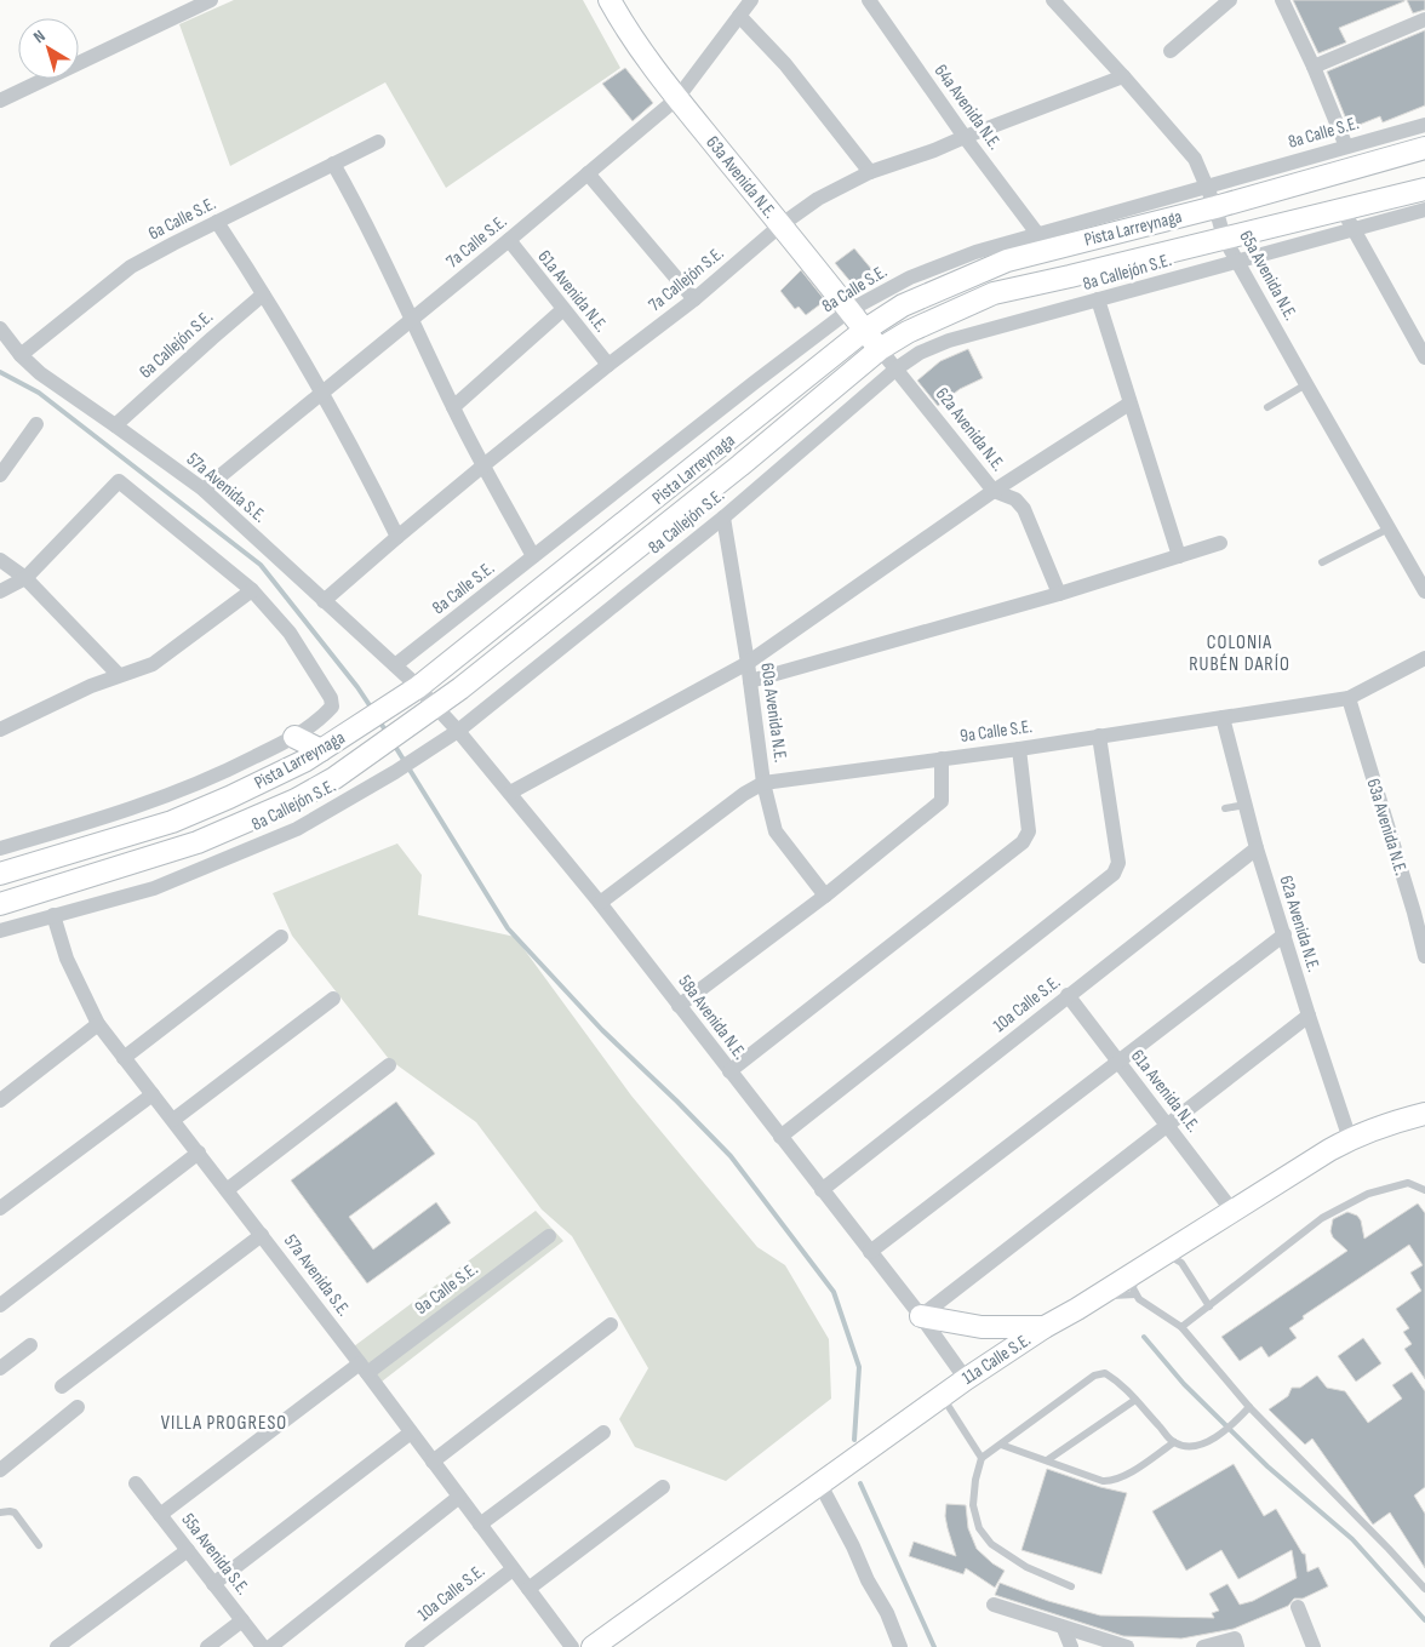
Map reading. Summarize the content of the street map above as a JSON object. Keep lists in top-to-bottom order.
{
  "streets": {
    "main road": ["63a Avenida N.E.", "Pista Larreynaga", "11a Calle S.E."],
    "street": [
      "64a Avenida N.E.",
      "8a Calle S.E.",
      "6a Calle S.E.",
      "7a Calle S.E.",
      "8a Callejón S.E.",
      "65a Avenida N.E.",
      "7a Callejón S.E.",
      "61a Avenida N.E.",
      "6a Callejón S.E.",
      "62a Avenida N.E.",
      "57a Avenida S.E.",
      "60a Avenida N.E.",
      "9a Calle S.E.",
      "10a Calle S.E.",
      "58a Avenida N.E.",
      "55a Avenida S.E."
    ]
  },
  "crossings": [
    ["64a Avenida N.E.", "8a Calle S.E."],
    ["64a Avenida N.E.", "7a Callejón S.E."],
    ["8a Calle S.E.", "63a Avenida N.E."],
    ["8a Calle S.E.", "65a Avenida N.E."],
    ["8a Calle S.E.", "57a Avenida S.E."],
    ["63a Avenida N.E.", "Pista Larreynaga"],
    ["63a Avenida N.E.", "7a Calle S.E."],
    ["63a Avenida N.E.", "7a Callejón S.E."],
    ["63a Avenida N.E.", "62a Avenida N.E."],
    ["63a Avenida N.E.", "9a Calle S.E."],
    ["6a Calle S.E.", "57a Avenida S.E."],
    ["Pista Larreynaga", "65a Avenida N.E."],
    ["Pista Larreynaga", "62a Avenida N.E."],
    ["Pista Larreynaga", "57a Avenida S.E."],
    ["Pista Larreynaga", "58a Avenida N.E."],
    ["7a Calle S.E.", "61a Avenida N.E."],
    ["7a Calle S.E.", "57a Avenida S.E."],
    ["8a Callejón S.E.", "65a Avenida N.E."],
    ["8a Callejón S.E.", "62a Avenida N.E."],
    ["8a Callejón S.E.", "57a Avenida S.E."],
    ["8a Callejón S.E.", "60a Avenida N.E."],
    ["8a Callejón S.E.", "58a Avenida N.E."],
    ["65a Avenida N.E.", "7a Callejón S.E."],
    ["7a Callejón S.E.", "61a Avenida N.E."],
    ["7a Callejón S.E.", "57a Avenida S.E."],
    ["61a Avenida N.E.", "10a Calle S.E."],
    ["61a Avenida N.E.", "11a Calle S.E."],
    ["6a Callejón S.E.", "57a Avenida S.E."],
    ["62a Avenida N.E.", "9a Calle S.E."],
    ["62a Avenida N.E.", "10a Calle S.E."],
    ["62a Avenida N.E.", "11a Calle S.E."],
    ["57a Avenida S.E.", "9a Calle S.E."],
    ["57a Avenida S.E.", "10a Calle S.E."],
    ["57a Avenida S.E.", "58a Avenida N.E."],
    ["60a Avenida N.E.", "9a Calle S.E."],
    ["9a Calle S.E.", "58a Avenida N.E."],
    ["9a Calle S.E.", "55a Avenida S.E."],
    ["10a Calle S.E.", "58a Avenida N.E."],
    ["58a Avenida N.E.", "11a Calle S.E."]
  ],
  "districts": ["COLONIA RUBÉN DARÍO", "VILLA PROGRESO"],
  "north": "top left"
}
